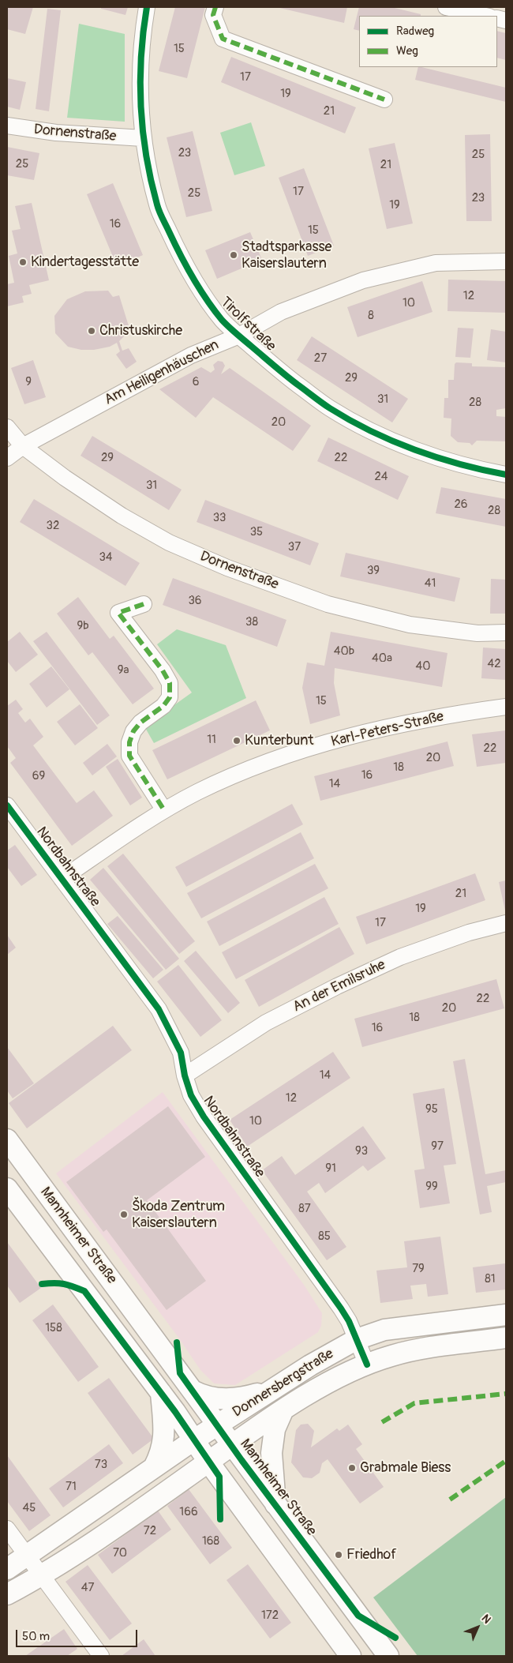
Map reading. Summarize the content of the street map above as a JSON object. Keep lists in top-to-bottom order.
{
  "streets": {
    "main road": ["Mannheimer Straße", "Donnersbergstraße"],
    "street": [
      "Dornenstraße",
      "Tirolfstraße",
      "Am Heiligenhäuschen",
      "Karl-Peters-Straße",
      "Nordbahnstraße",
      "An der Emilsruhe"
    ]
  },
  "crossings": [
    ["Dornenstraße", "Tirolfstraße"],
    ["Dornenstraße", "Am Heiligenhäuschen"],
    ["Tirolfstraße", "Am Heiligenhäuschen"],
    ["Karl-Peters-Straße", "Nordbahnstraße"],
    ["Nordbahnstraße", "An der Emilsruhe"],
    ["Nordbahnstraße", "Donnersbergstraße"],
    ["Mannheimer Straße", "Donnersbergstraße"]
  ],
  "places": [
    "Stadtsparkasse Kaiserslautern",
    "Kindertagesstätte",
    "Christuskirche",
    "Kunterbunt",
    "Škoda Zentrum Kaiserslautern",
    "Grabmale Biess",
    "Friedhof"
  ],
  "house_numbers": [
    "15",
    "17",
    "19",
    "21",
    "23",
    "25",
    "25",
    "21",
    "17",
    "25",
    "23",
    "19",
    "16",
    "15",
    "12",
    "10",
    "8",
    "27",
    "29",
    "9",
    "6",
    "31",
    "28",
    "20",
    "29",
    "22",
    "24",
    "31",
    "26",
    "28",
    "33",
    "32",
    "35",
    "37",
    "34",
    "39",
    "41",
    "36",
    "38",
    "9b",
    "40b",
    "40a",
    "42",
    "40",
    "9a",
    "15",
    "11",
    "22",
    "20",
    "18",
    "16",
    "69",
    "14",
    "21",
    "19",
    "17",
    "22",
    "20",
    "18",
    "16",
    "14",
    "12",
    "95",
    "10",
    "97",
    "93",
    "91",
    "99",
    "87",
    "85",
    "79",
    "81",
    "158",
    "73",
    "71",
    "45",
    "166",
    "72",
    "168",
    "70",
    "47",
    "172"
  ],
  "legend": ["Radweg", "Weg"],
  "scale_bar": "50 m",
  "north": "top right"
}
